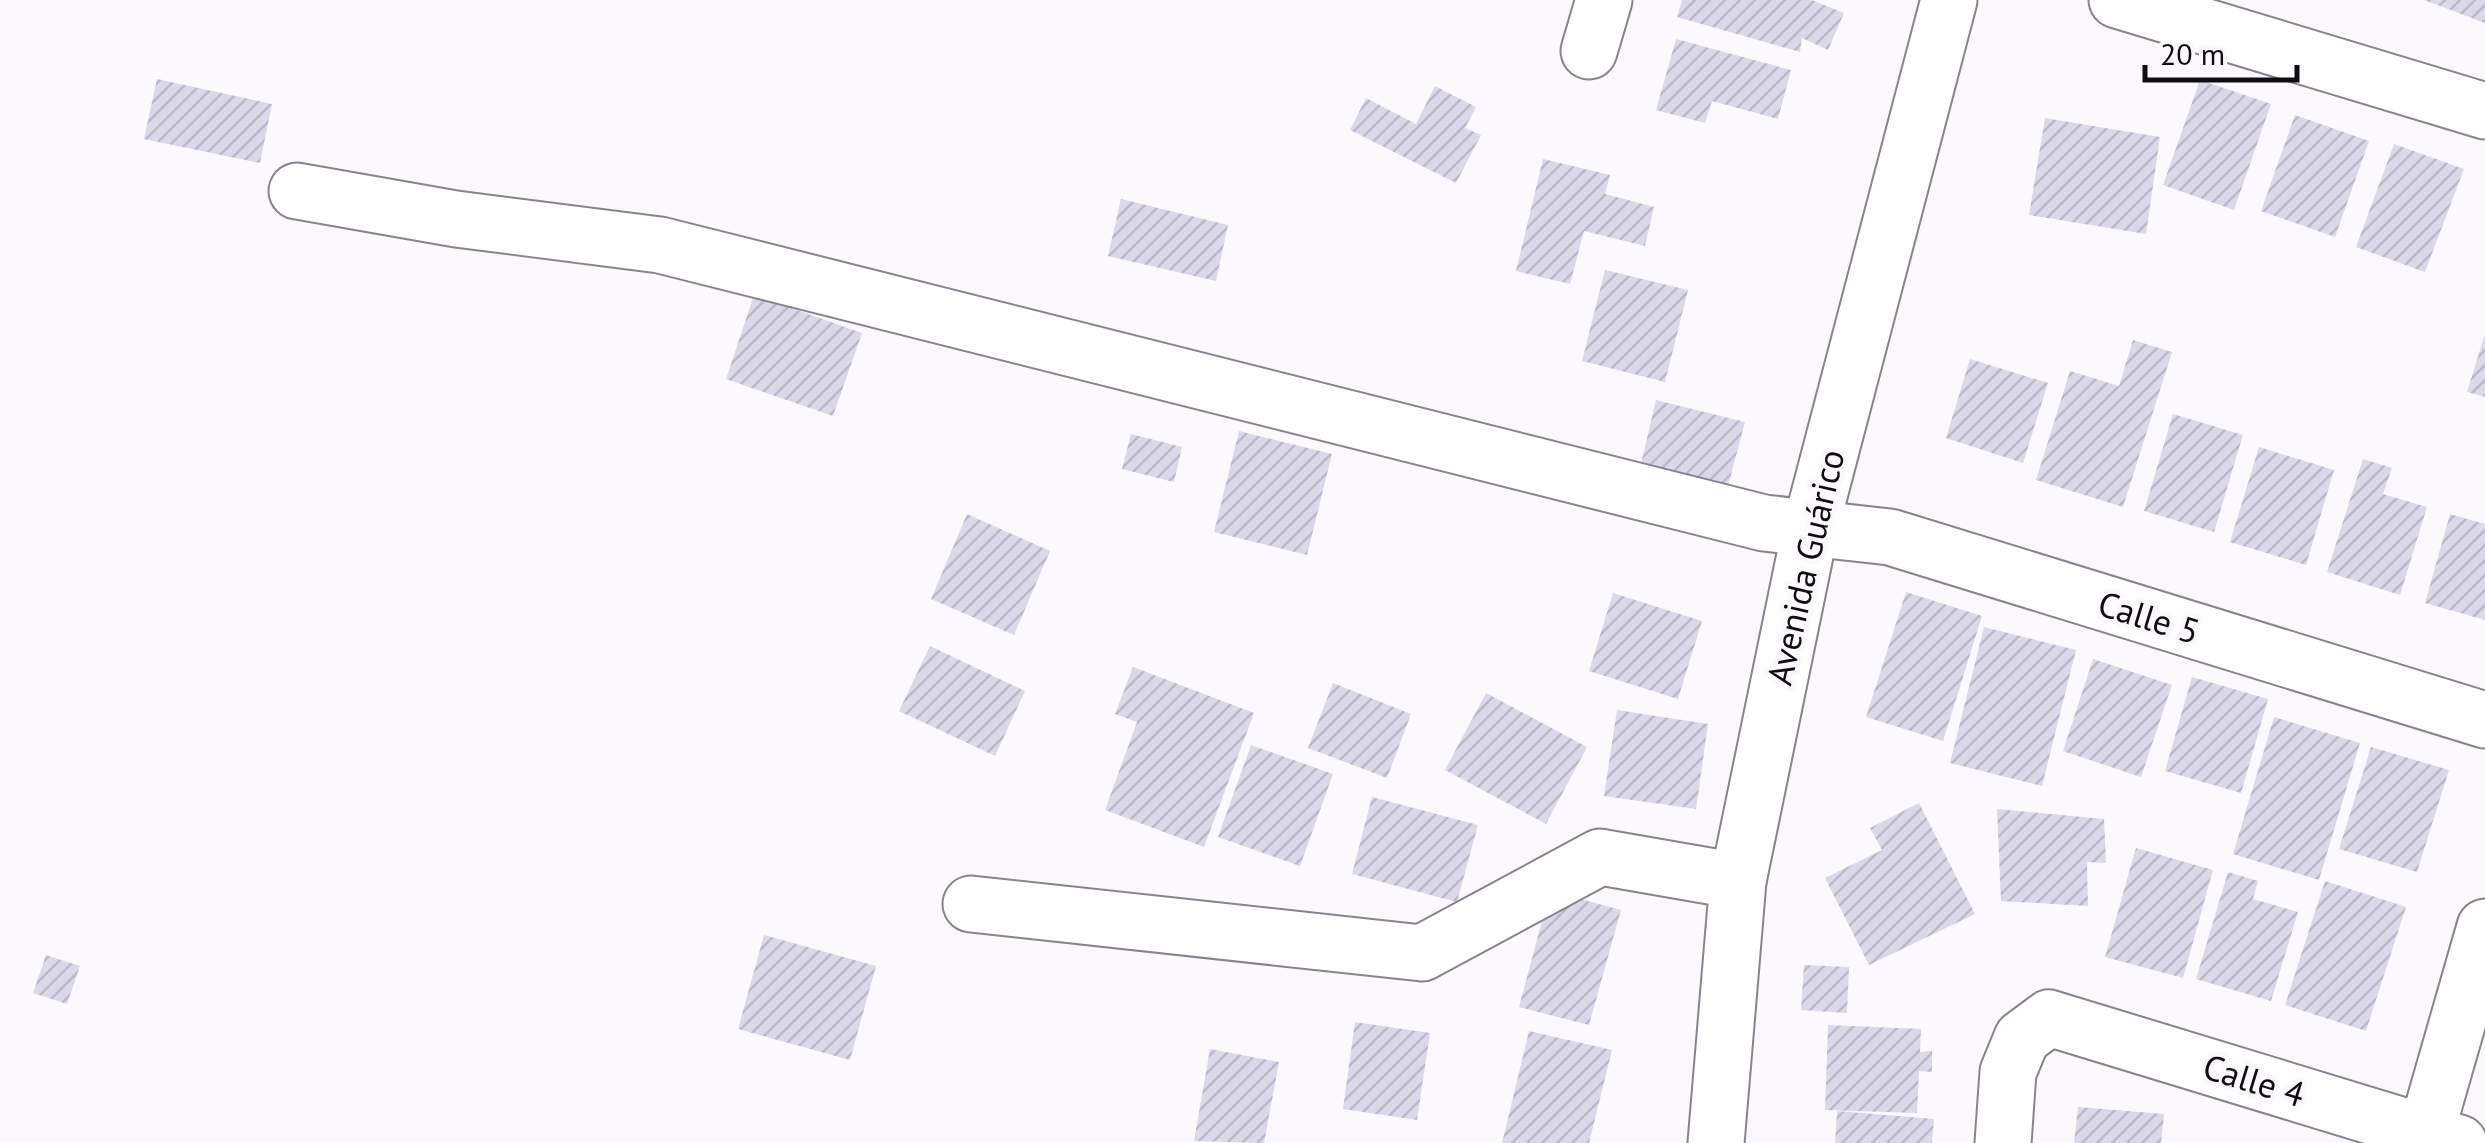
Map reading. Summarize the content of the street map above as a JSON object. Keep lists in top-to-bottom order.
{
  "streets": {
    "street": ["Avenida Guárico", "Calle 5", "Calle 4"]
  },
  "crossings": [
    ["Avenida Guárico", "Calle 5"]
  ],
  "scale_bar": "20 m"
}
